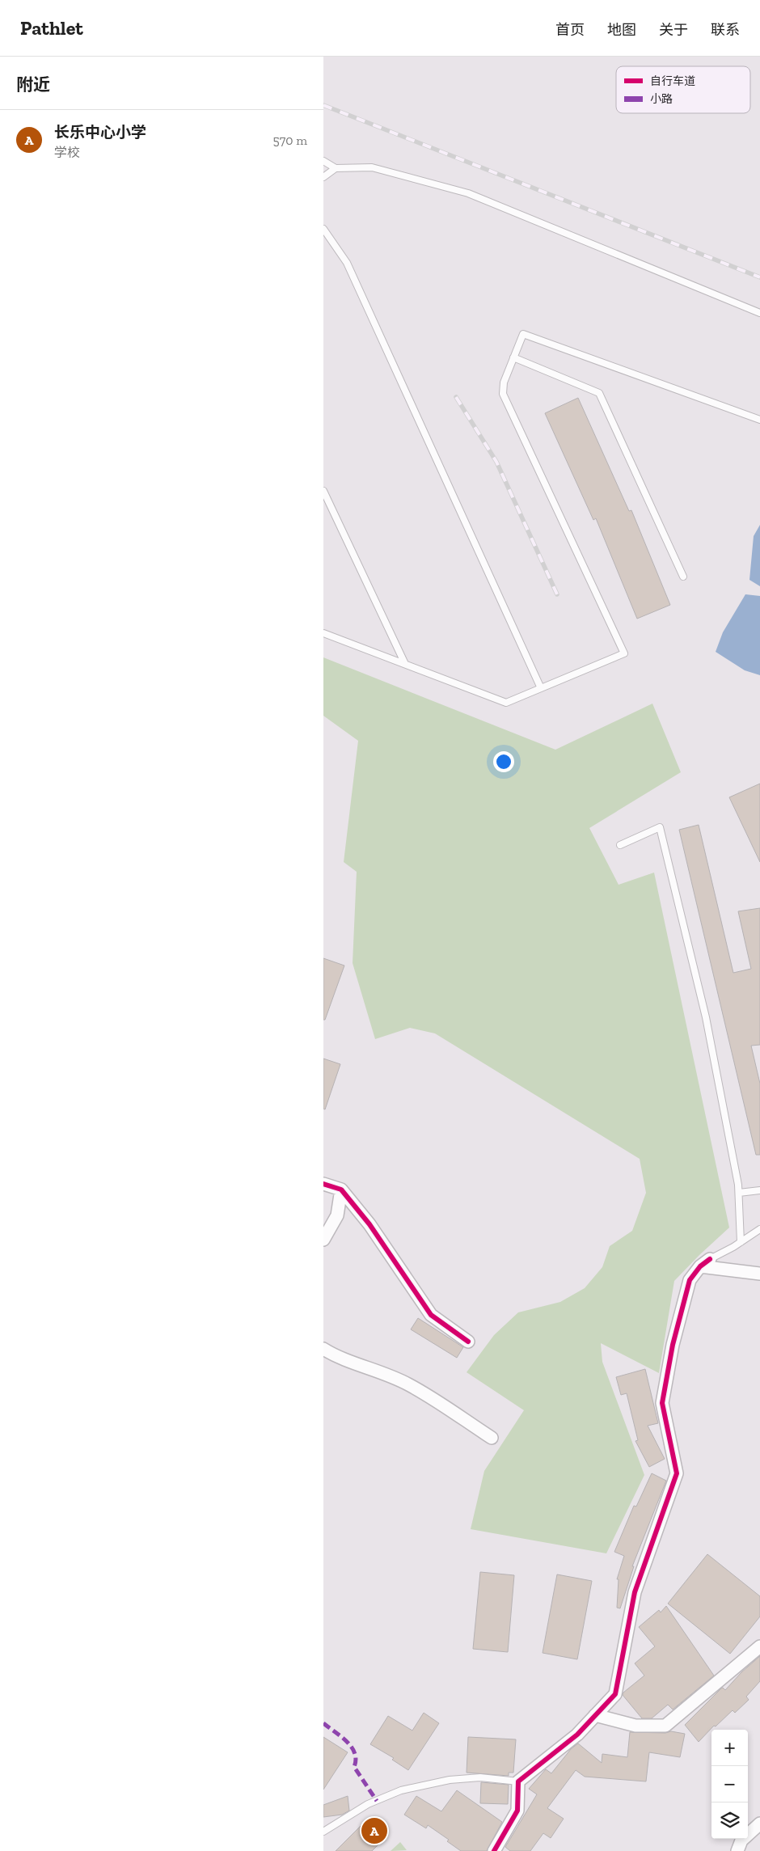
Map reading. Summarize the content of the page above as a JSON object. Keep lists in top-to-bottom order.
{
  "legend": ["自行车道", "小路"],
  "page": {
    "header": "Pathlet",
    "nav": [
      "首页",
      "地图",
      "关于",
      "联系"
    ],
    "heading": "附近",
    "list": [
      {
        "mark": "A",
        "name": "长乐中心小学",
        "note": "学校",
        "value": "570 m"
      }
    ],
    "map_buttons": ["+", "−"],
    "pins": "A"
  }
}
